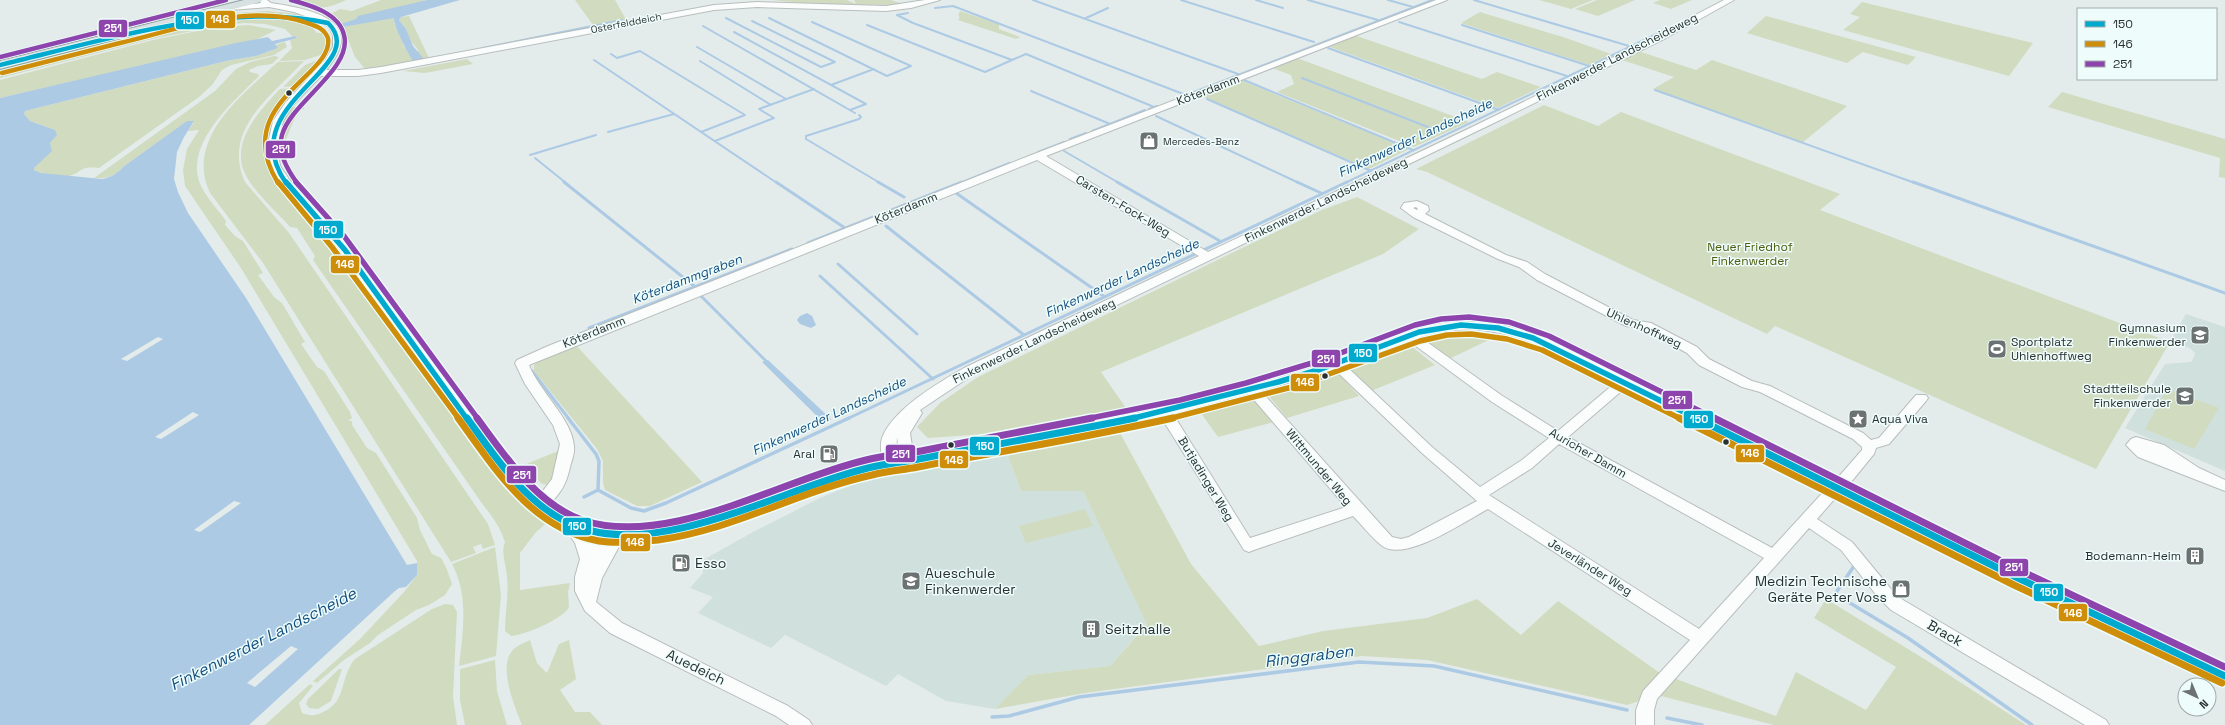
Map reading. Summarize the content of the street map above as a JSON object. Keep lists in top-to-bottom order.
{
  "streets": {
    "street": [
      "Osterfelddeich",
      "Finkenwerder Landscheideweg",
      "Köterdamm",
      "Carsten-Fock-Weg",
      "Uhlenhoffweg",
      "Auricher Damm",
      "Wittmunder Weg",
      "Butjadinger Weg",
      "Jeverländer Weg",
      "Brack",
      "Auedeich"
    ]
  },
  "crossings": [
    ["Finkenwerder Landscheideweg", "Carsten-Fock-Weg"],
    ["Köterdamm", "Carsten-Fock-Weg"],
    ["Wittmunder Weg", "Butjadinger Weg"],
    ["Wittmunder Weg", "Jeverländer Weg"]
  ],
  "water": ["Finkenwerder Landscheide", "Köterdammgraben", "Ringgraben"],
  "parks": ["Neuer Friedhof Finkenwerder"],
  "places": {
    "shop": ["Mercedes-Benz", "Medizin Technische Geräte Peter Voss"],
    "school or university": ["Gymnasium Finkenwerder", "Stadtteilschule Finkenwerder", "Aueschule Finkenwerder"],
    "sports": ["Sportplatz Uhlenhoffweg"],
    "place": ["Aqua Viva"],
    "fuel station": ["Aral", "Esso"],
    "building": ["Bodemann-Heim", "Seitzhalle"]
  },
  "lines": ["transit line 251", "transit line 150", "transit line 146"],
  "legend": ["150", "146", "251"],
  "north": "bottom right"
}
